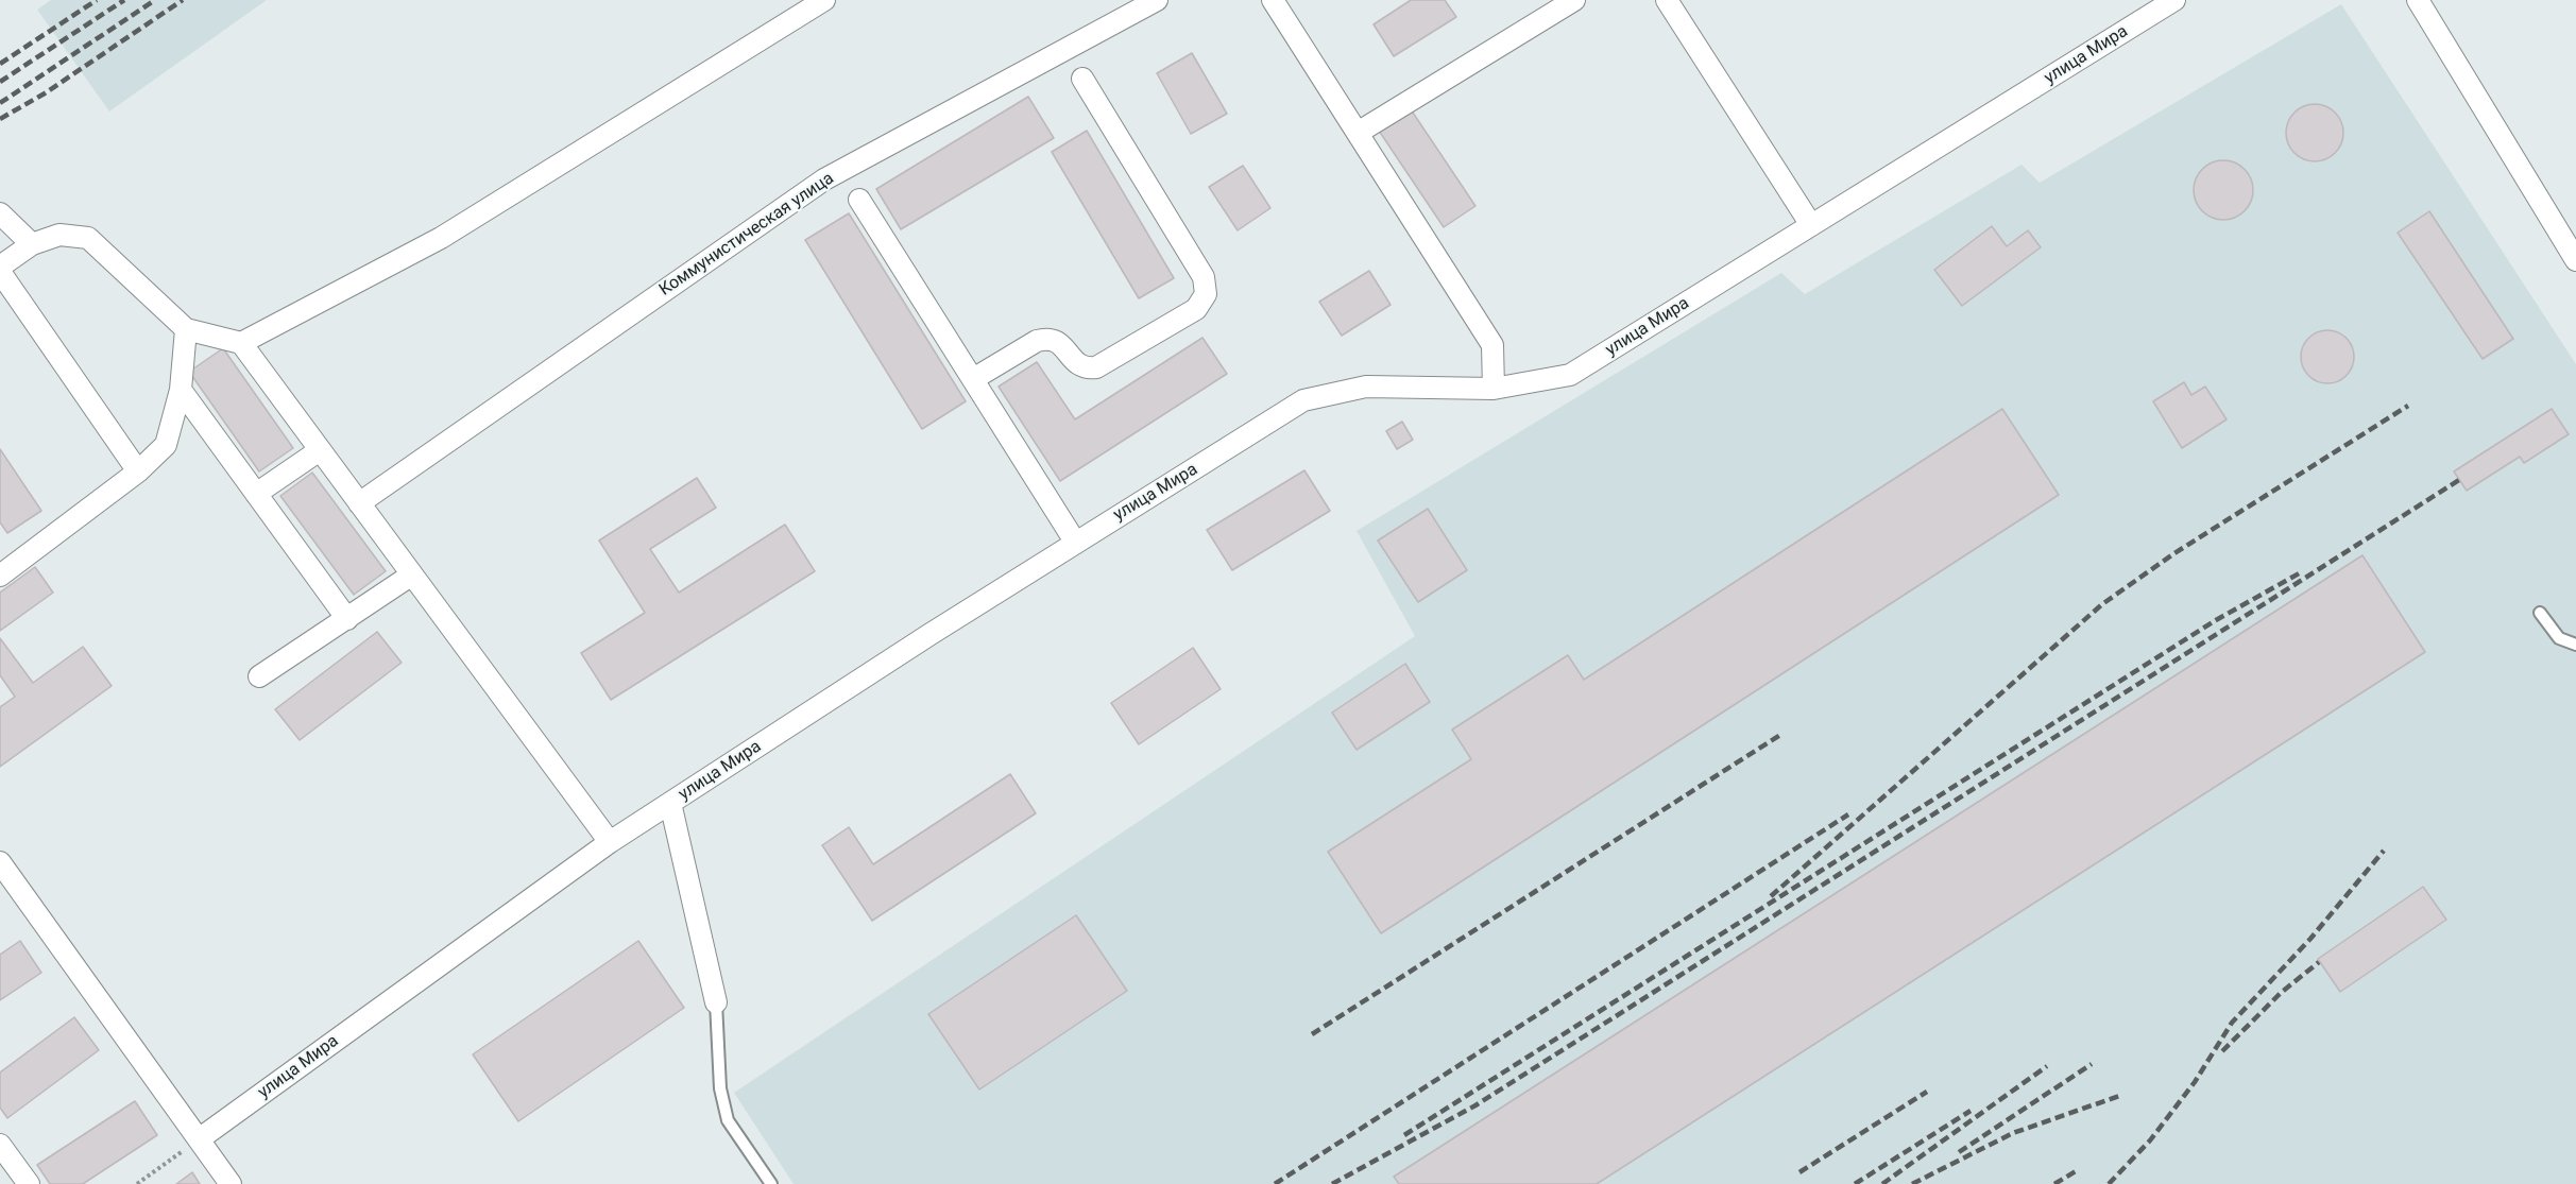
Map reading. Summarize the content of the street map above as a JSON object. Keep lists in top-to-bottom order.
{
  "streets": {
    "street": ["улица Мира", "Коммунистическая улица"]
  }
}
